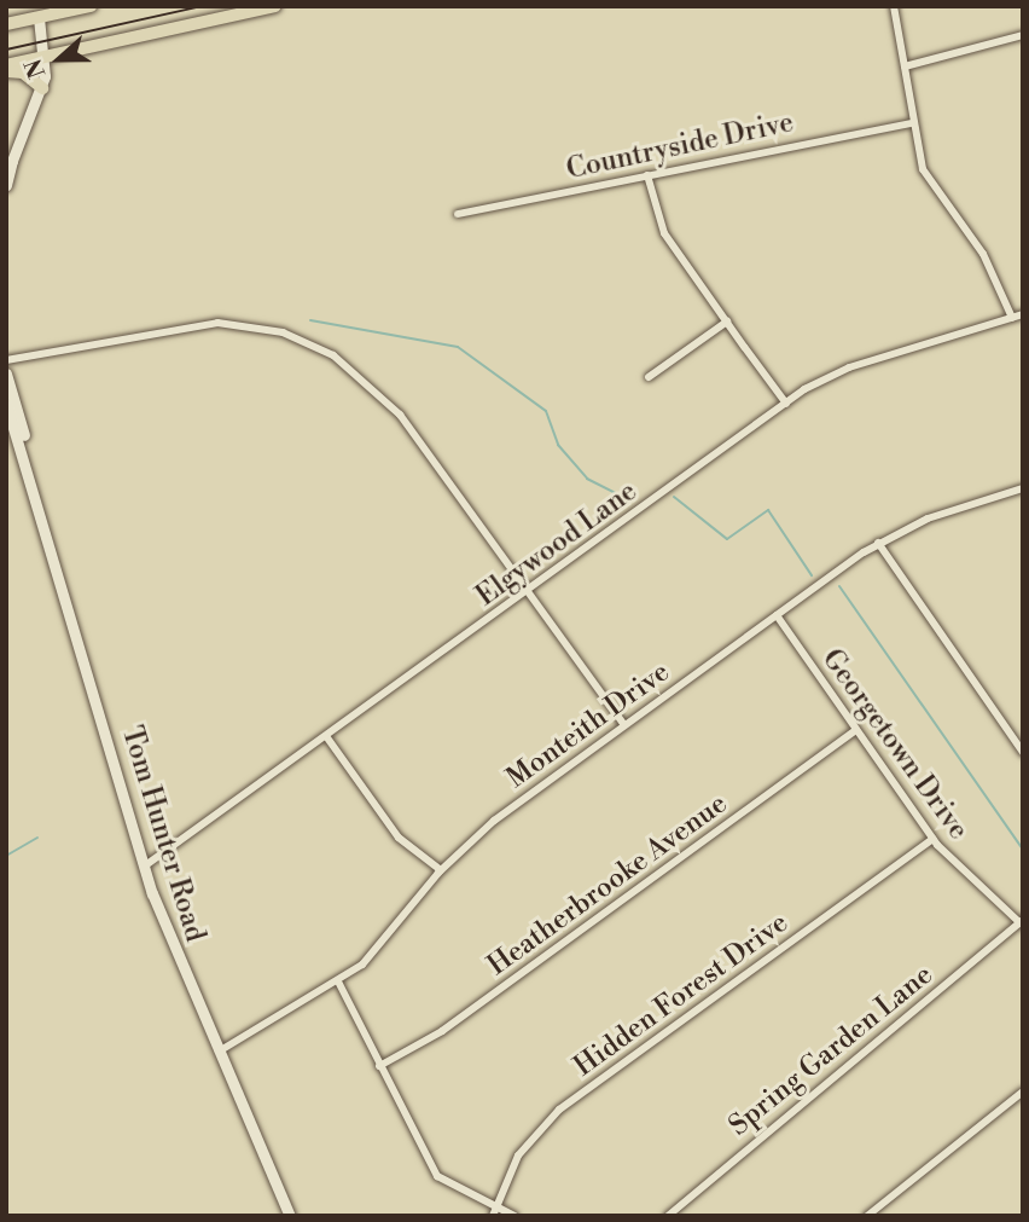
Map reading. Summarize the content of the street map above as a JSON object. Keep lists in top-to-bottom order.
{
  "streets": {
    "street": [
      "Countryside Drive",
      "Elgywood Lane",
      "Monteith Drive",
      "Georgetown Drive",
      "Tom Hunter Road",
      "Heatherbrooke Avenue",
      "Hidden Forest Drive",
      "Spring Garden Lane"
    ]
  },
  "crossings": [
    ["Elgywood Lane", "Tom Hunter Road"],
    ["Monteith Drive", "Georgetown Drive"],
    ["Monteith Drive", "Tom Hunter Road"],
    ["Georgetown Drive", "Heatherbrooke Avenue"],
    ["Georgetown Drive", "Hidden Forest Drive"],
    ["Georgetown Drive", "Spring Garden Lane"]
  ],
  "north": "left"
}
